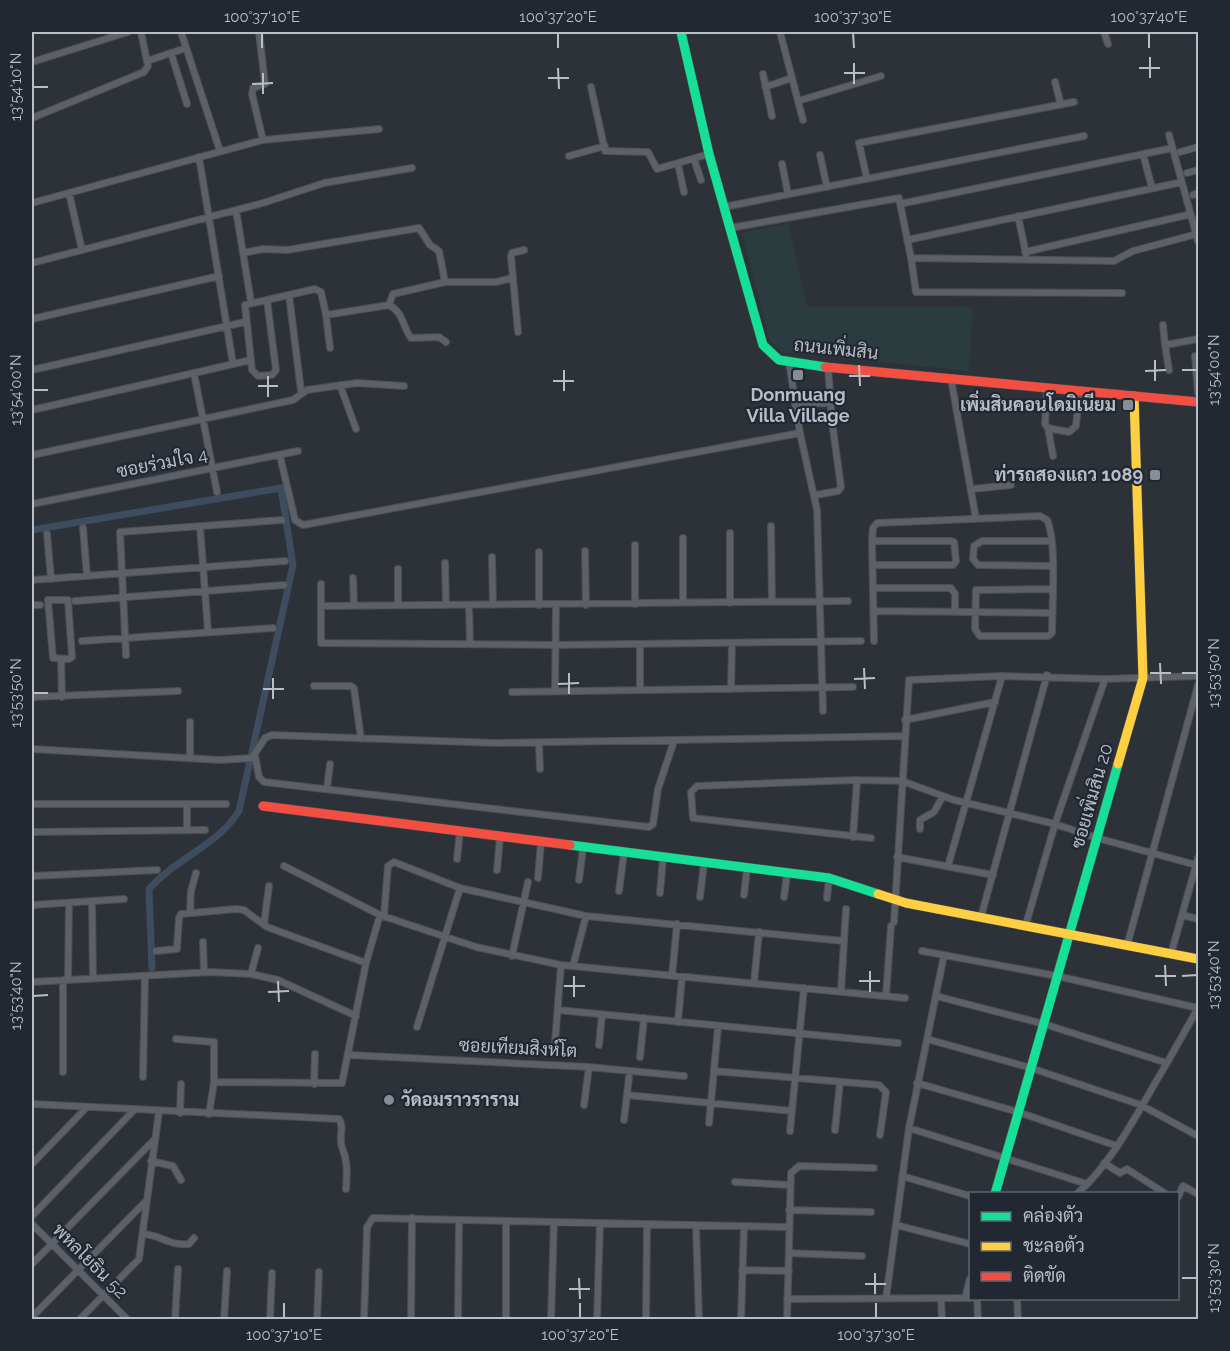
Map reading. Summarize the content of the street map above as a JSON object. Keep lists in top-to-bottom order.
{
  "streets": {
    "street": [
      "ถนนเพิ่มสิน",
      "ซอยร่วมใจ 4",
      "ซอยเพิ่มสิน 20",
      "ซอยเทียมสิงห์โต",
      "พหลโยธิน 52"
    ]
  },
  "crossings": [
    ["ถนนเพิ่มสิน", "ซอยเพิ่มสิน 20"]
  ],
  "places": {
    "transit": ["Donmuang Villa Village", "เพิ่มสินคอนโดมิเนียม", "ท่ารถสองแถว 1089"],
    "other": ["วัดอมราวราราม"]
  },
  "legend": ["คล่องตัว", "ชะลอตัว", "ติดขัด"],
  "coordinates": [
    "100°37'10\"E",
    "100°37'20\"E",
    "100°37'30\"E",
    "100°37'40\"E",
    "13°54'10\"N",
    "13°54'00\"N",
    "13°53'50\"N",
    "13°53'40\"N",
    "13°53'30\"N"
  ]
}
